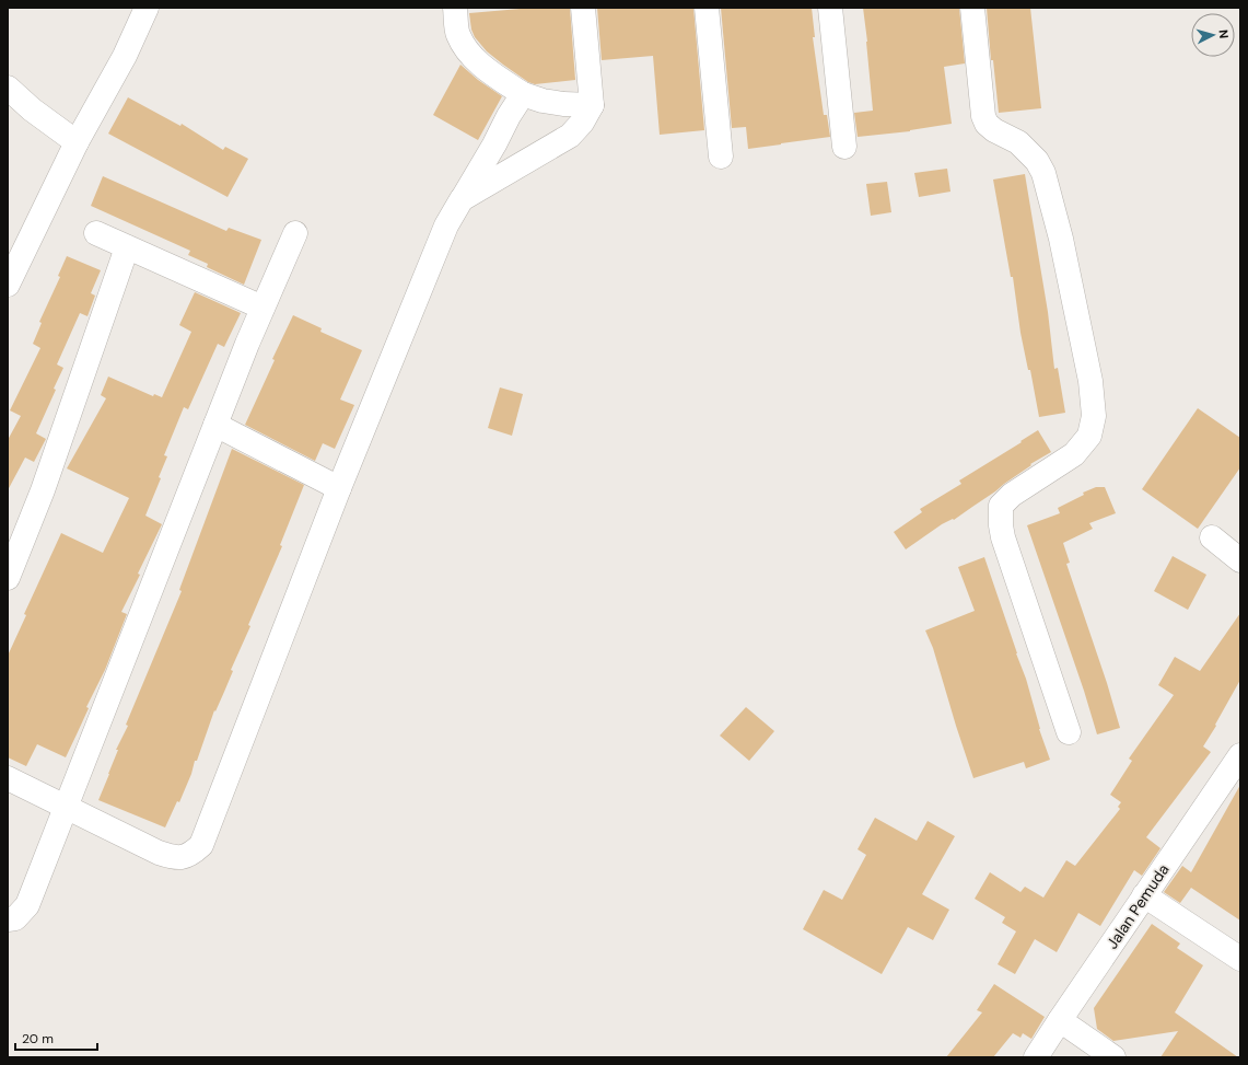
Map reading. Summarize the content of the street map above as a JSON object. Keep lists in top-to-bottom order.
{
  "streets": {
    "street": ["Jalan Pemuda"]
  },
  "scale_bar": "20 m",
  "north": "right"
}
